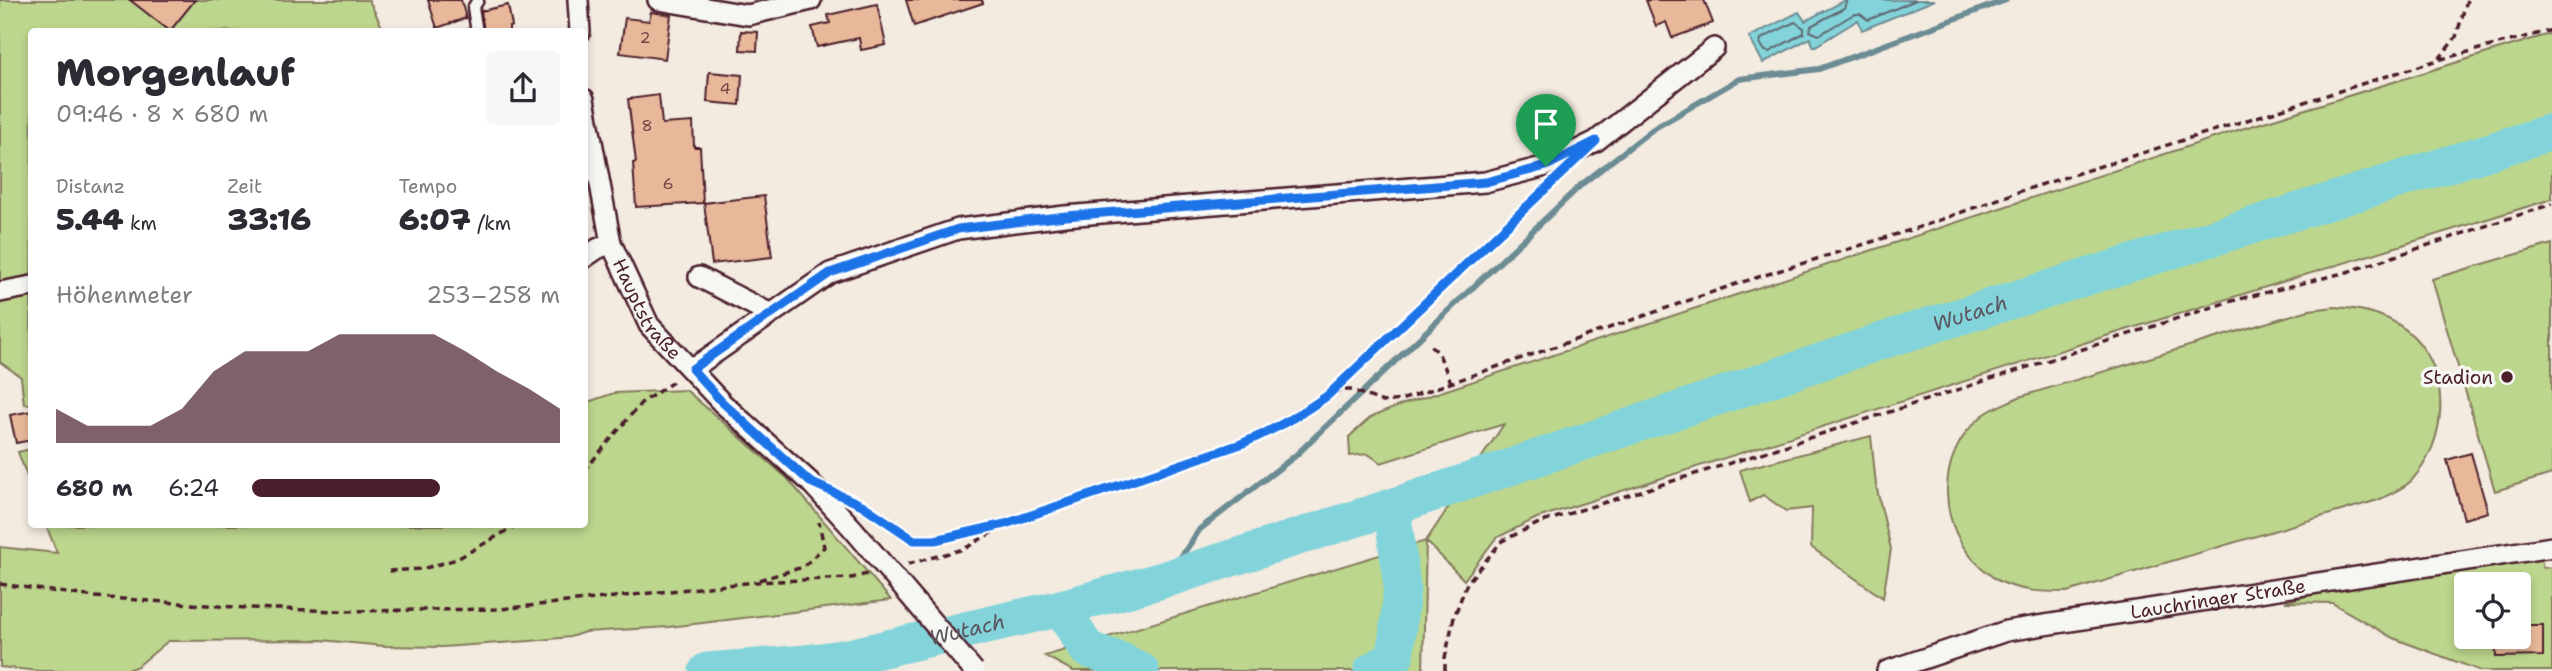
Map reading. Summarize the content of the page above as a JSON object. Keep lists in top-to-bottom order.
{
  "streets": {
    "street": ["Hauptstraße", "Lauchringer Straße"]
  },
  "water": ["Wutach"],
  "places": ["Stadion"],
  "house_numbers": [
    "2",
    "4",
    "8",
    "6"
  ],
  "page": {
    "heading": ["Morgenlauf", "09:46 · 8 × 680 m"],
    "stats": [
      ["Distanz", "5.44 km"],
      ["Zeit", "33:16"],
      ["Tempo", "6:07 /km"]
    ],
    "chart": ["Höhenmeter", "253–258 m"],
    "list": [
      {
        "name": "680 m",
        "note": "6:24"
      }
    ]
  }
}
